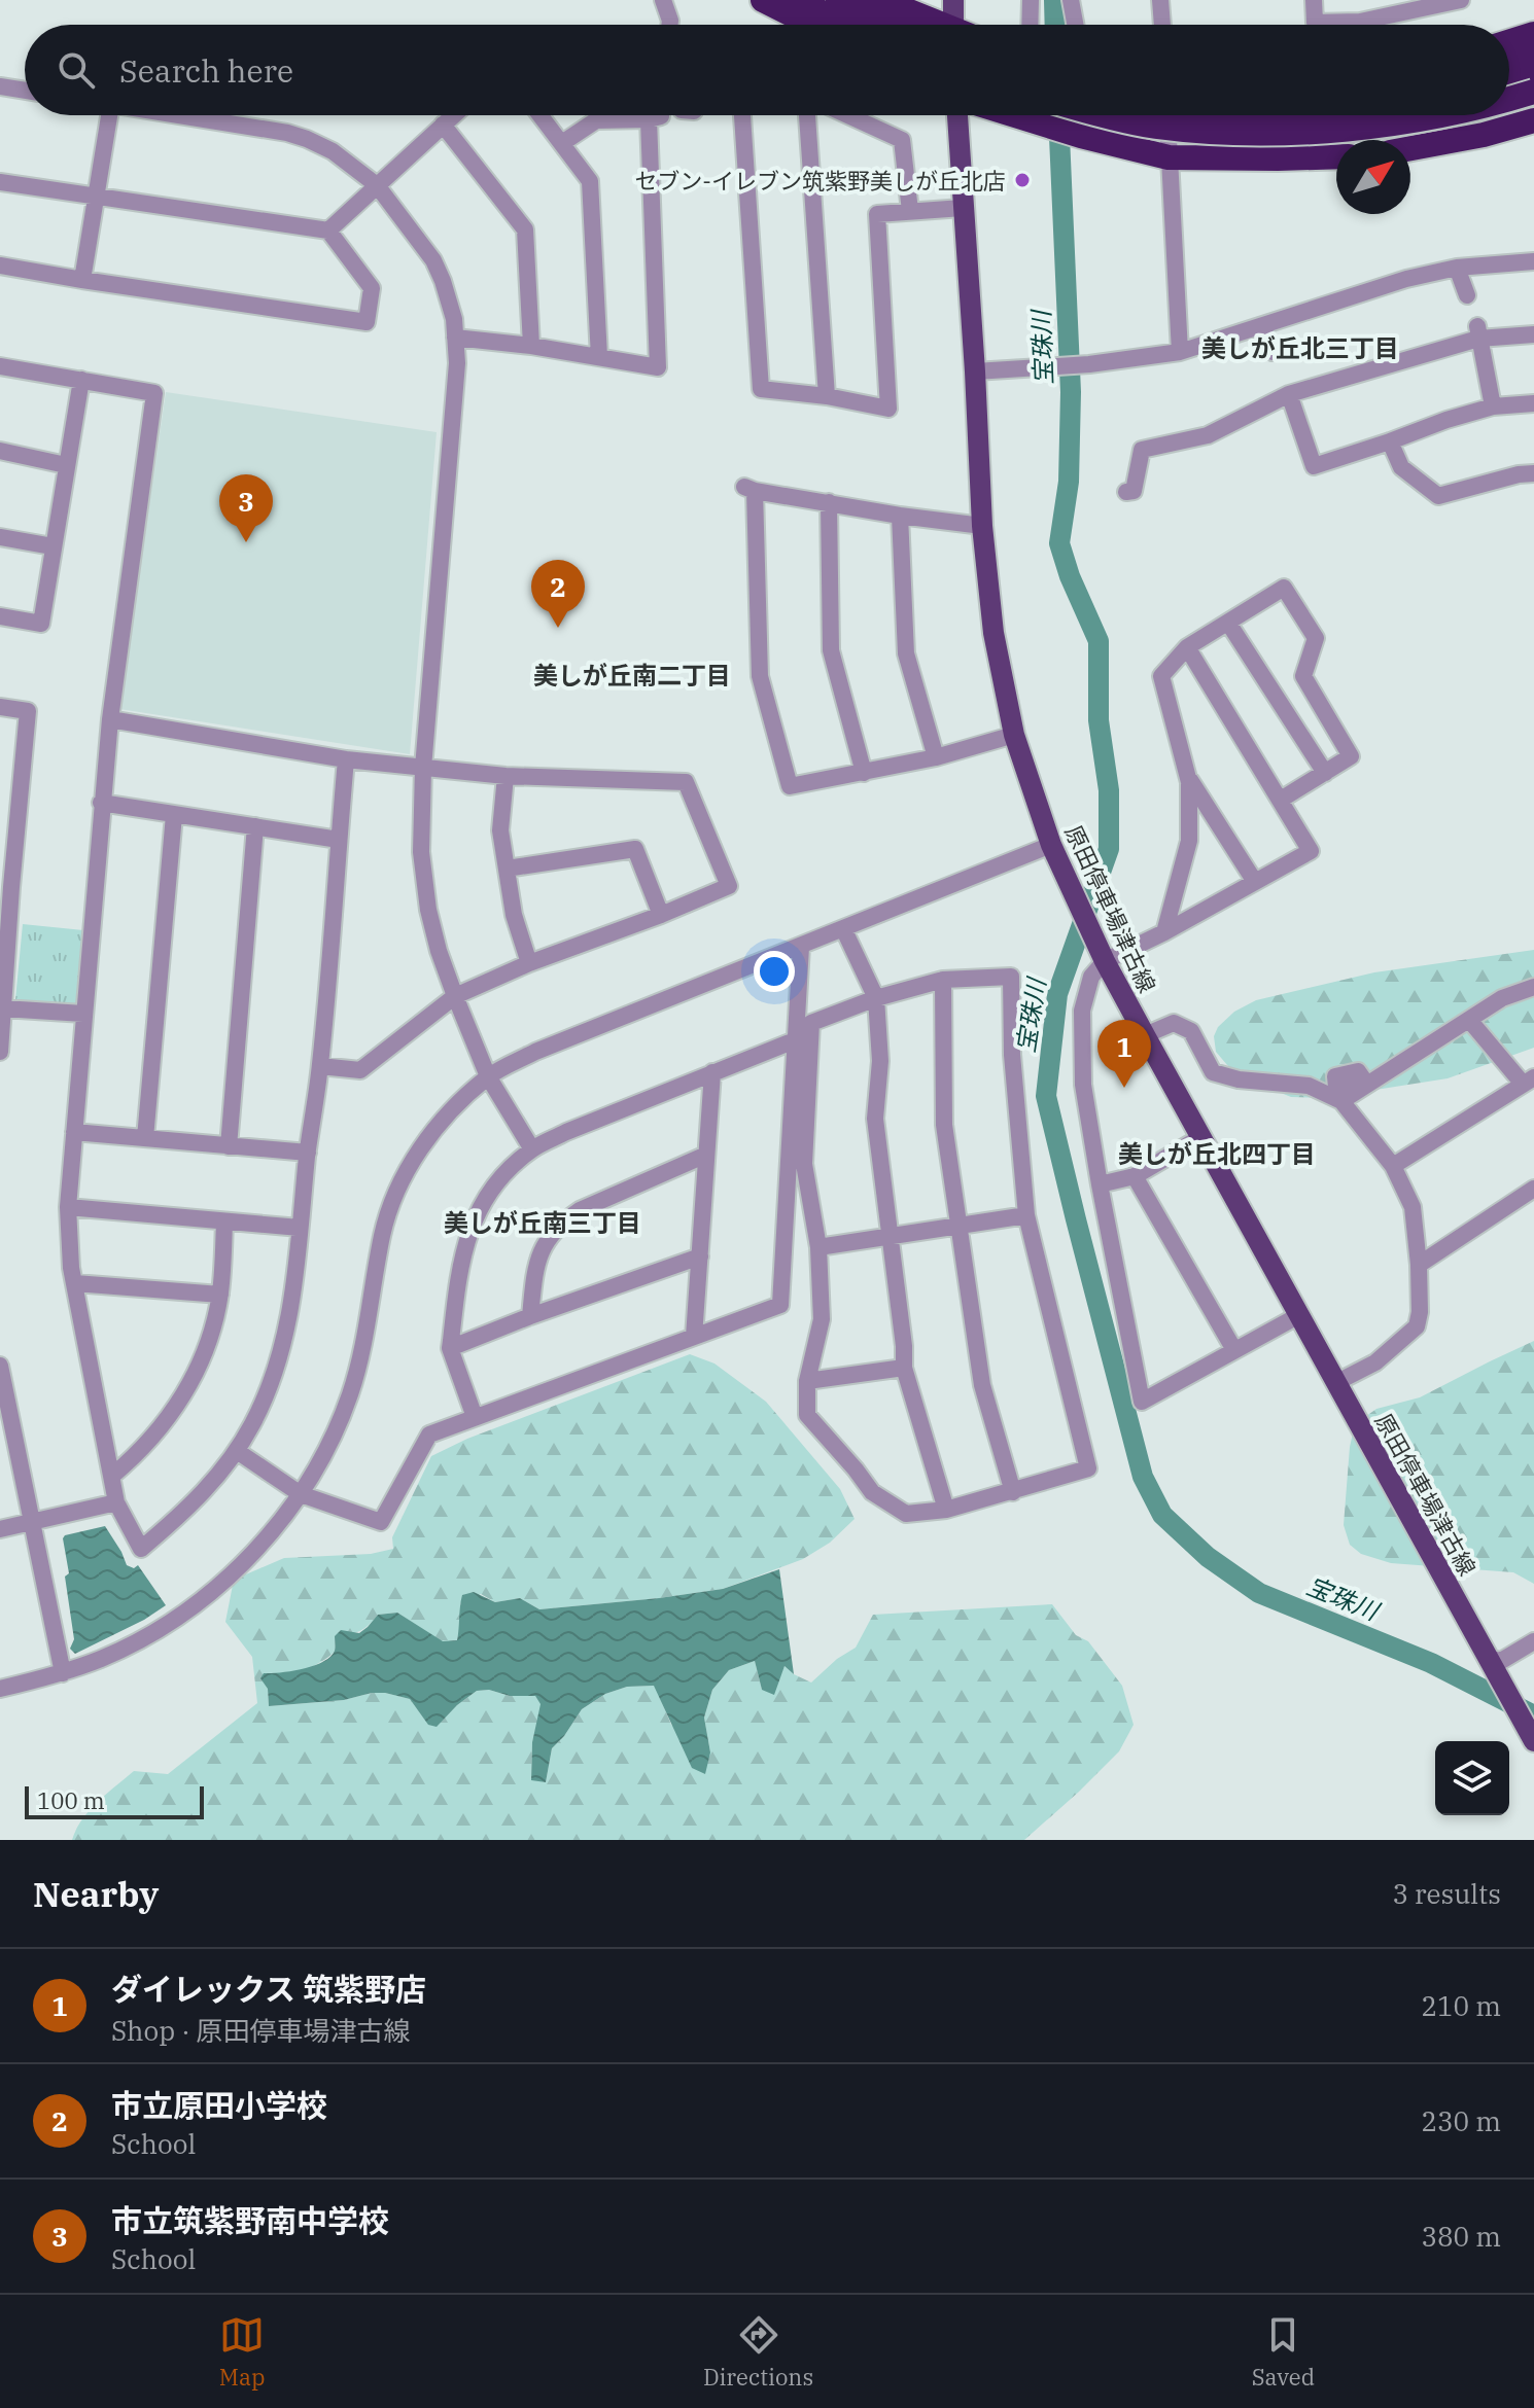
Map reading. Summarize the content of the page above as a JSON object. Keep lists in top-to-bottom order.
{
  "streets": {
    "main road": ["原田停車場津古線"]
  },
  "districts": [
    "美しが丘北三丁目",
    "美しが丘南二丁目",
    "美しが丘北四丁目",
    "美しが丘南三丁目"
  ],
  "water": ["宝珠川"],
  "places": ["セブン-イレブン筑紫野美しが丘北店"],
  "scale_bar": "100 m",
  "north": "top right",
  "page": {
    "search": "Search here",
    "pins": ["3", "2", "1"],
    "scale": "100 m",
    "heading": ["Nearby", "3 results"],
    "list": [
      {
        "mark": "1",
        "name": "ダイレックス 筑紫野店",
        "note": "Shop · 原田停車場津古線",
        "value": "210 m"
      },
      {
        "mark": "2",
        "name": "市立原田小学校",
        "note": "School",
        "value": "230 m"
      },
      {
        "mark": "3",
        "name": "市立筑紫野南中学校",
        "note": "School",
        "value": "380 m"
      }
    ],
    "nav": ["Map", "Directions", "Saved"]
  }
}
